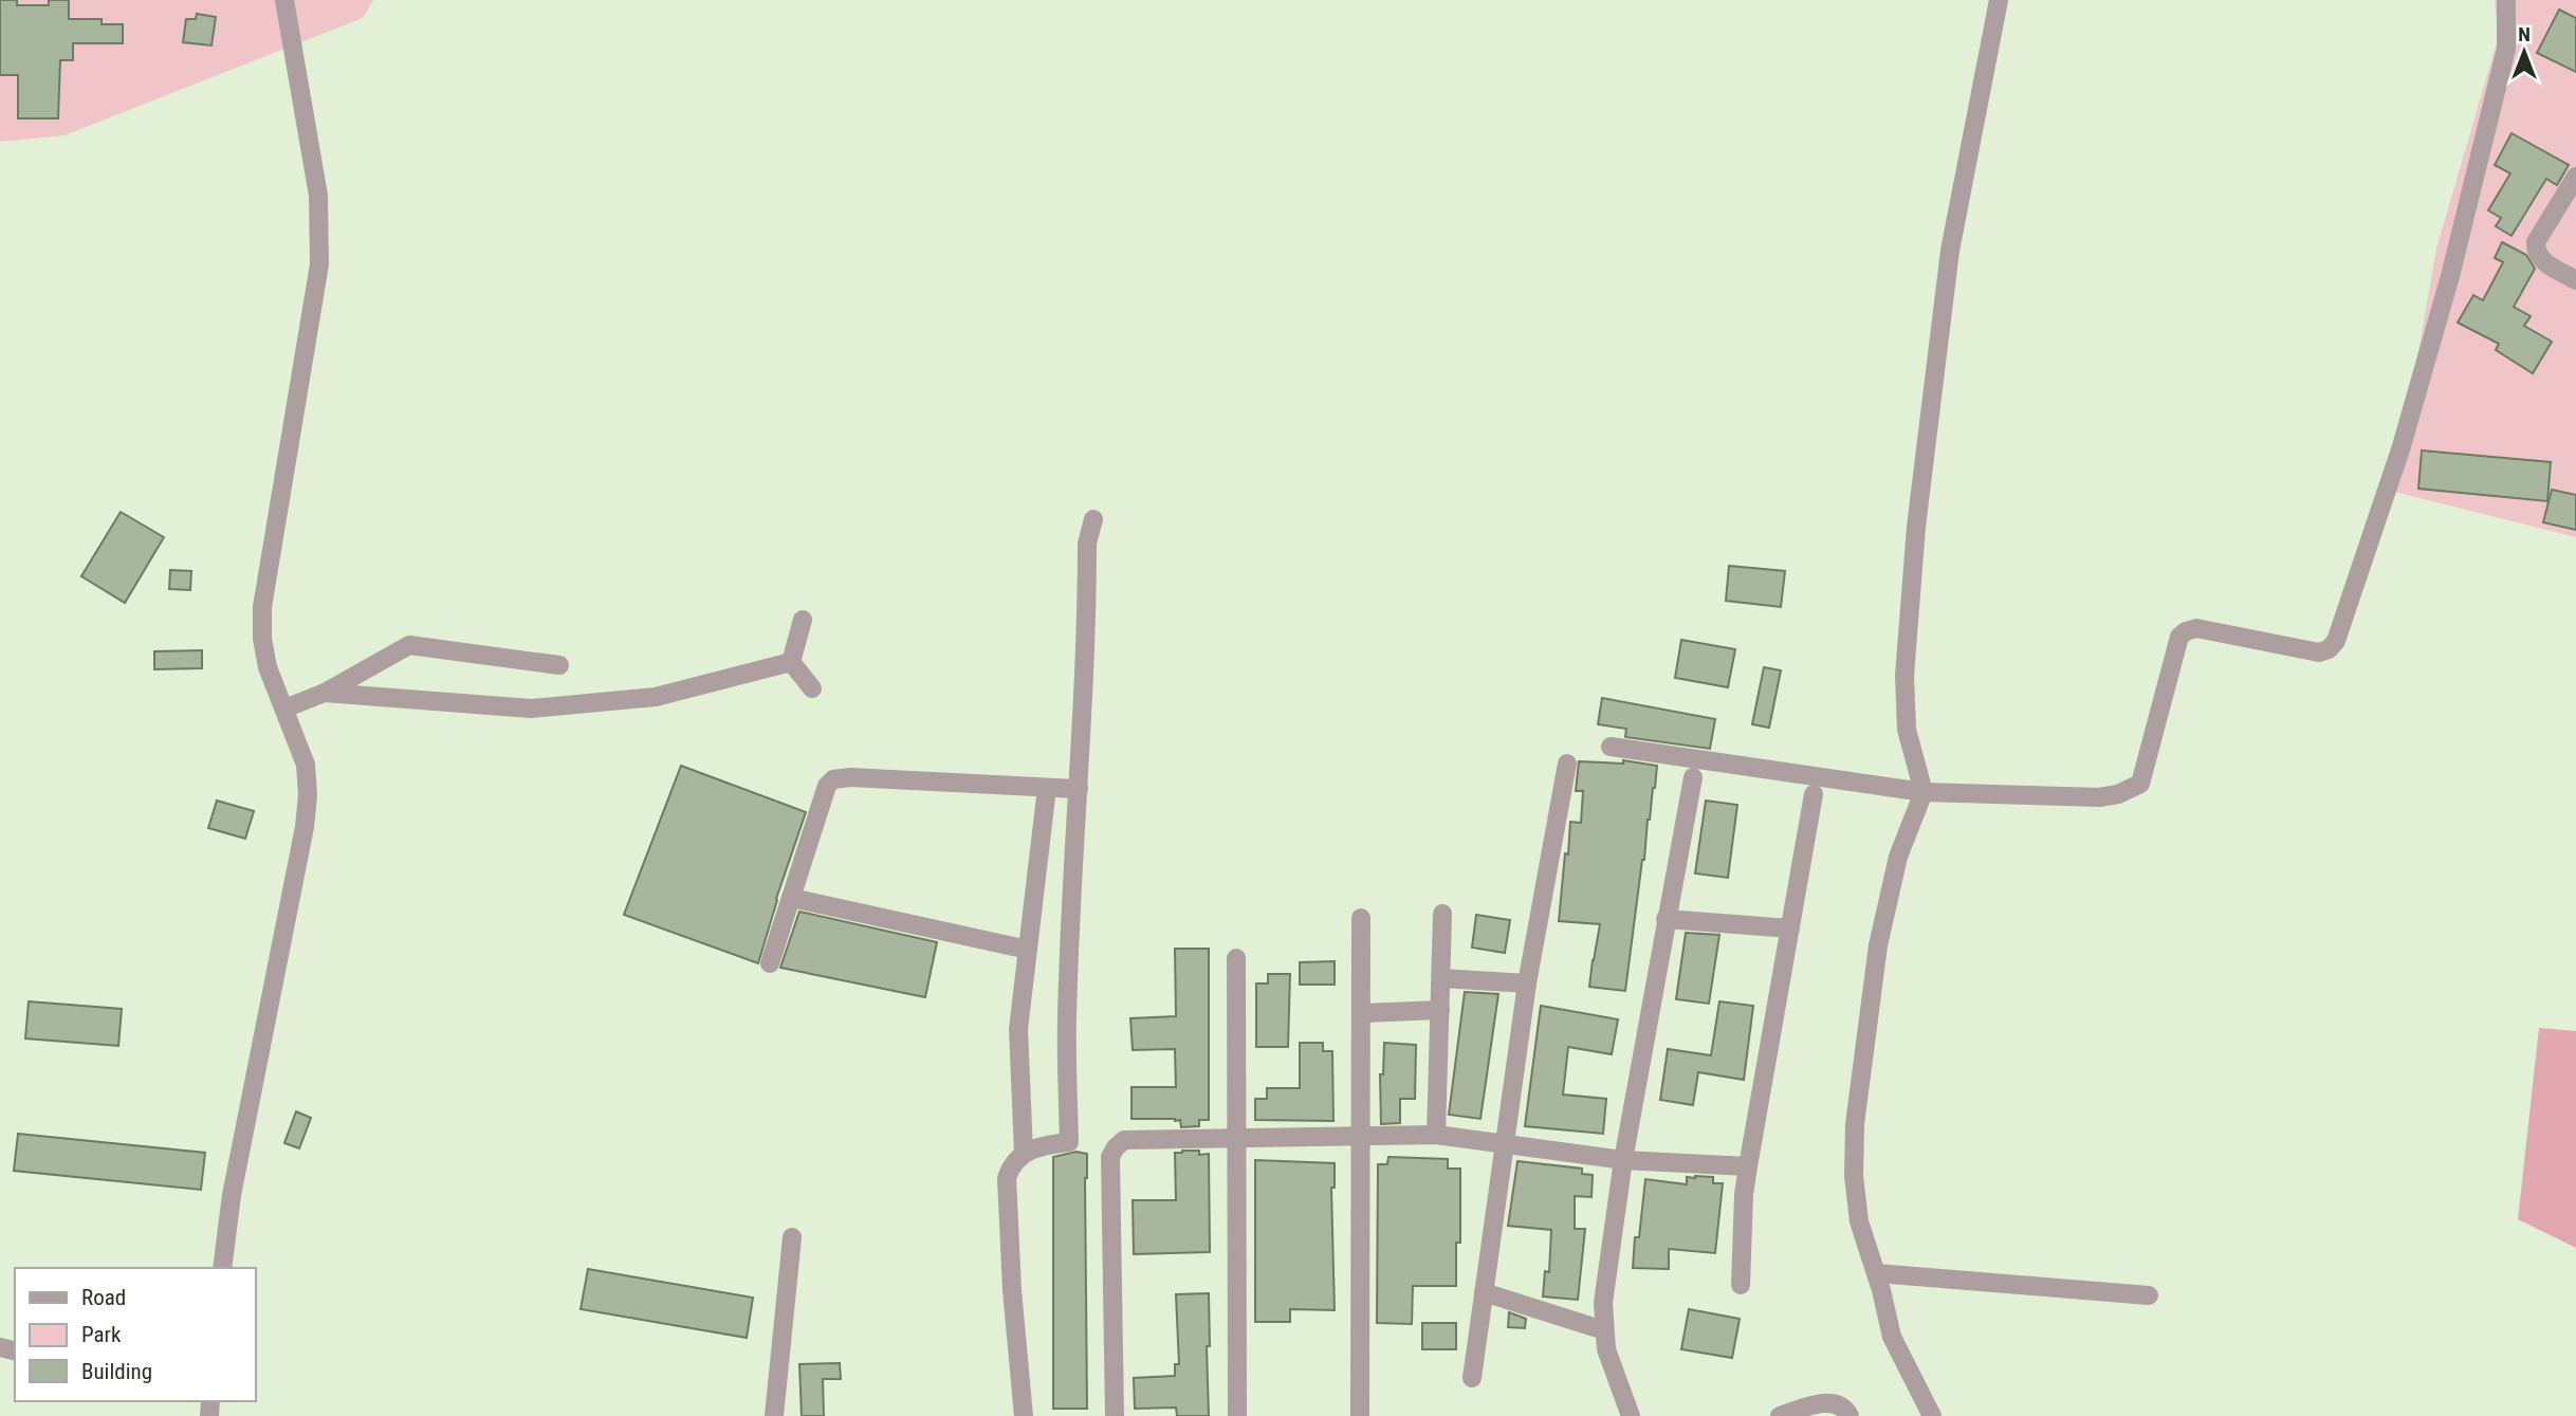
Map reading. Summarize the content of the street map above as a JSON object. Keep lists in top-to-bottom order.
{
  "legend": ["Road", "Park", "Building"],
  "north": "top"
}
